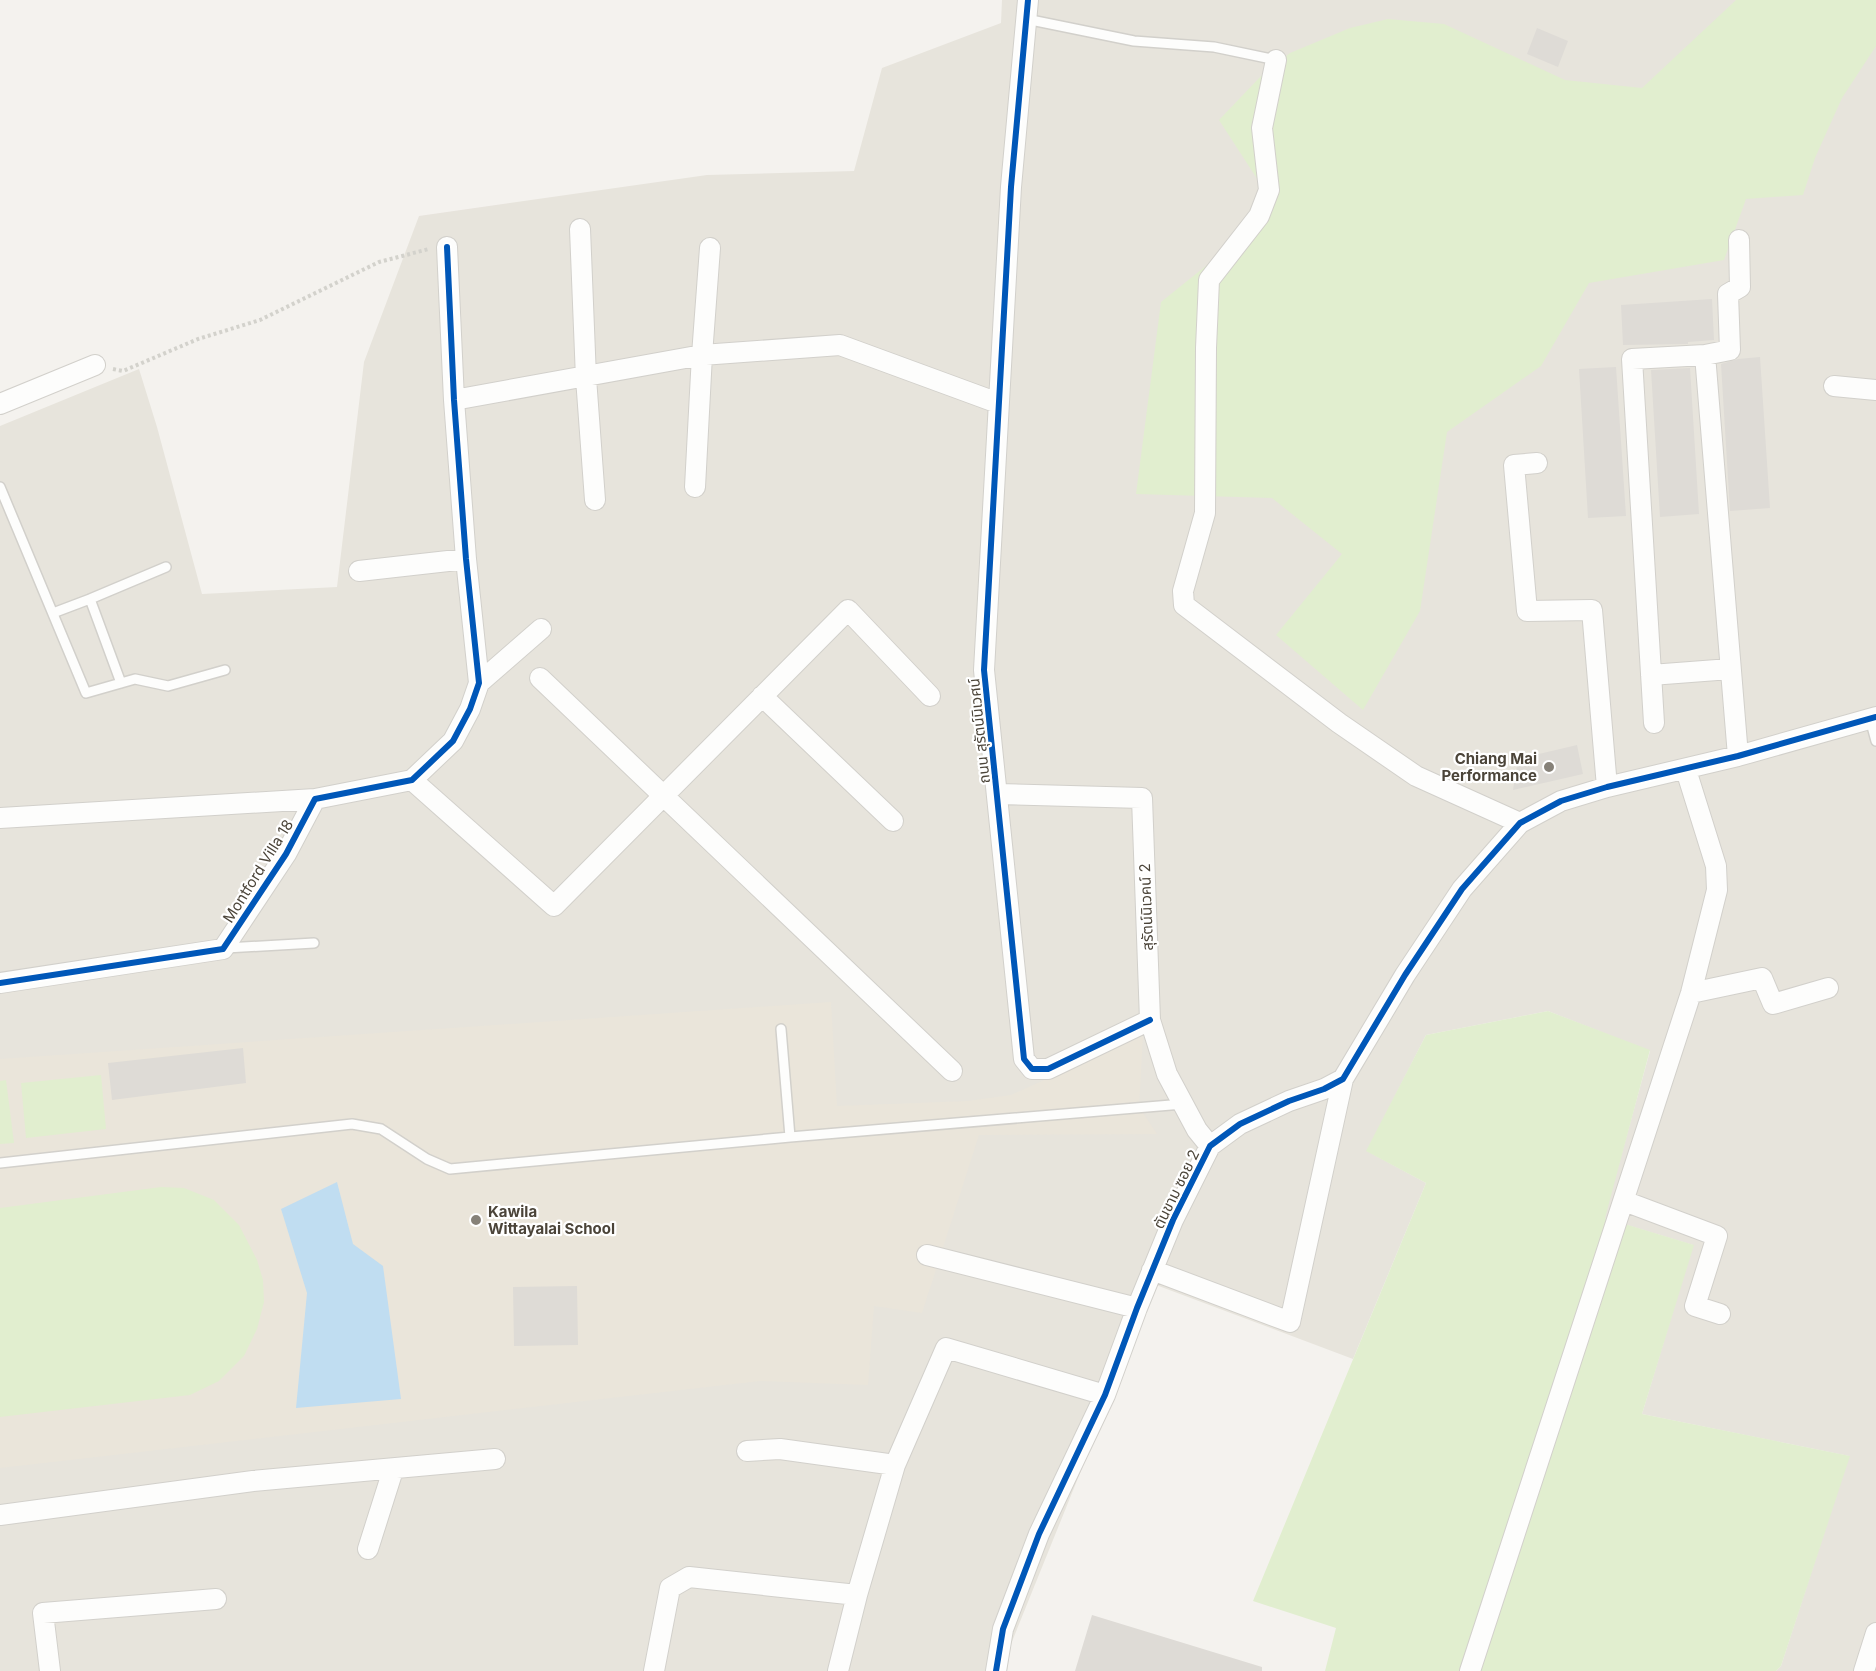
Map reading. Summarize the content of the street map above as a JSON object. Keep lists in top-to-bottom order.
{
  "streets": {
    "street": [
      "ถนน สุรัตน์นิเวศน์",
      "Montford Villa 18",
      "สุรัตน์นิเวคน์ 2",
      "ตันขาม ซอย 2"
    ]
  },
  "crossings": [
    ["ถนน สุรัตน์นิเวศน์", "สุรัตน์นิเวคน์ 2"],
    ["สุรัตน์นิเวคน์ 2", "ตันขาม ซอย 2"]
  ],
  "places": ["Chiang Mai Performance", "Kawila Wittayalai School"]
}
